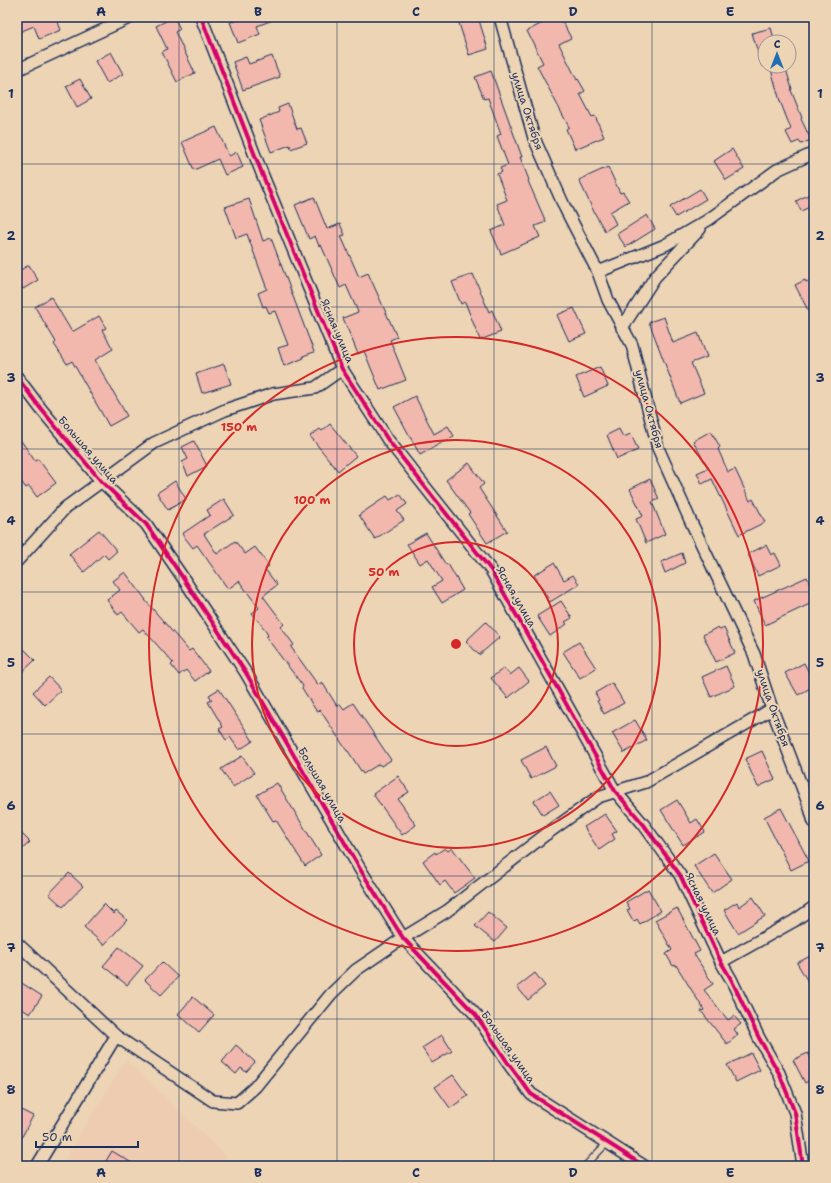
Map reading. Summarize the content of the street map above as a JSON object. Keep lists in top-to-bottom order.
{
  "streets": {
    "street": ["улица Октября", "Ясная улица", "Большая улица"]
  },
  "scale_bar": "50 m",
  "north": "top",
  "grid": {
    "columns": [
      "A",
      "B",
      "C",
      "D",
      "E"
    ],
    "rows": [
      "1",
      "2",
      "3",
      "4",
      "5",
      "6",
      "7",
      "8"
    ]
  },
  "rings": ["150 m", "100 m", "50 m"]
}
